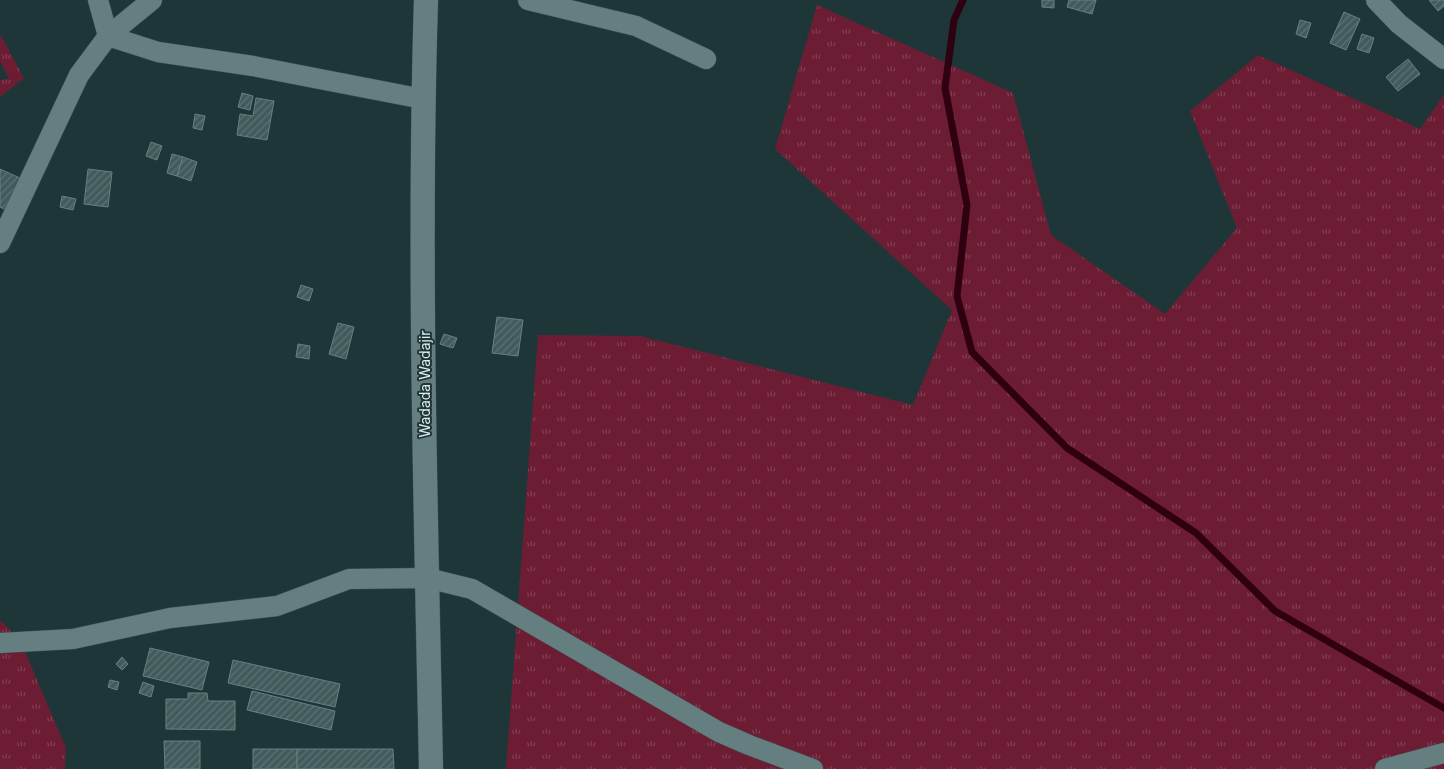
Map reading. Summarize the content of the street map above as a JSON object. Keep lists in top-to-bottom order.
{
  "streets": {
    "street": ["Wadada Wadajir"]
  }
}
